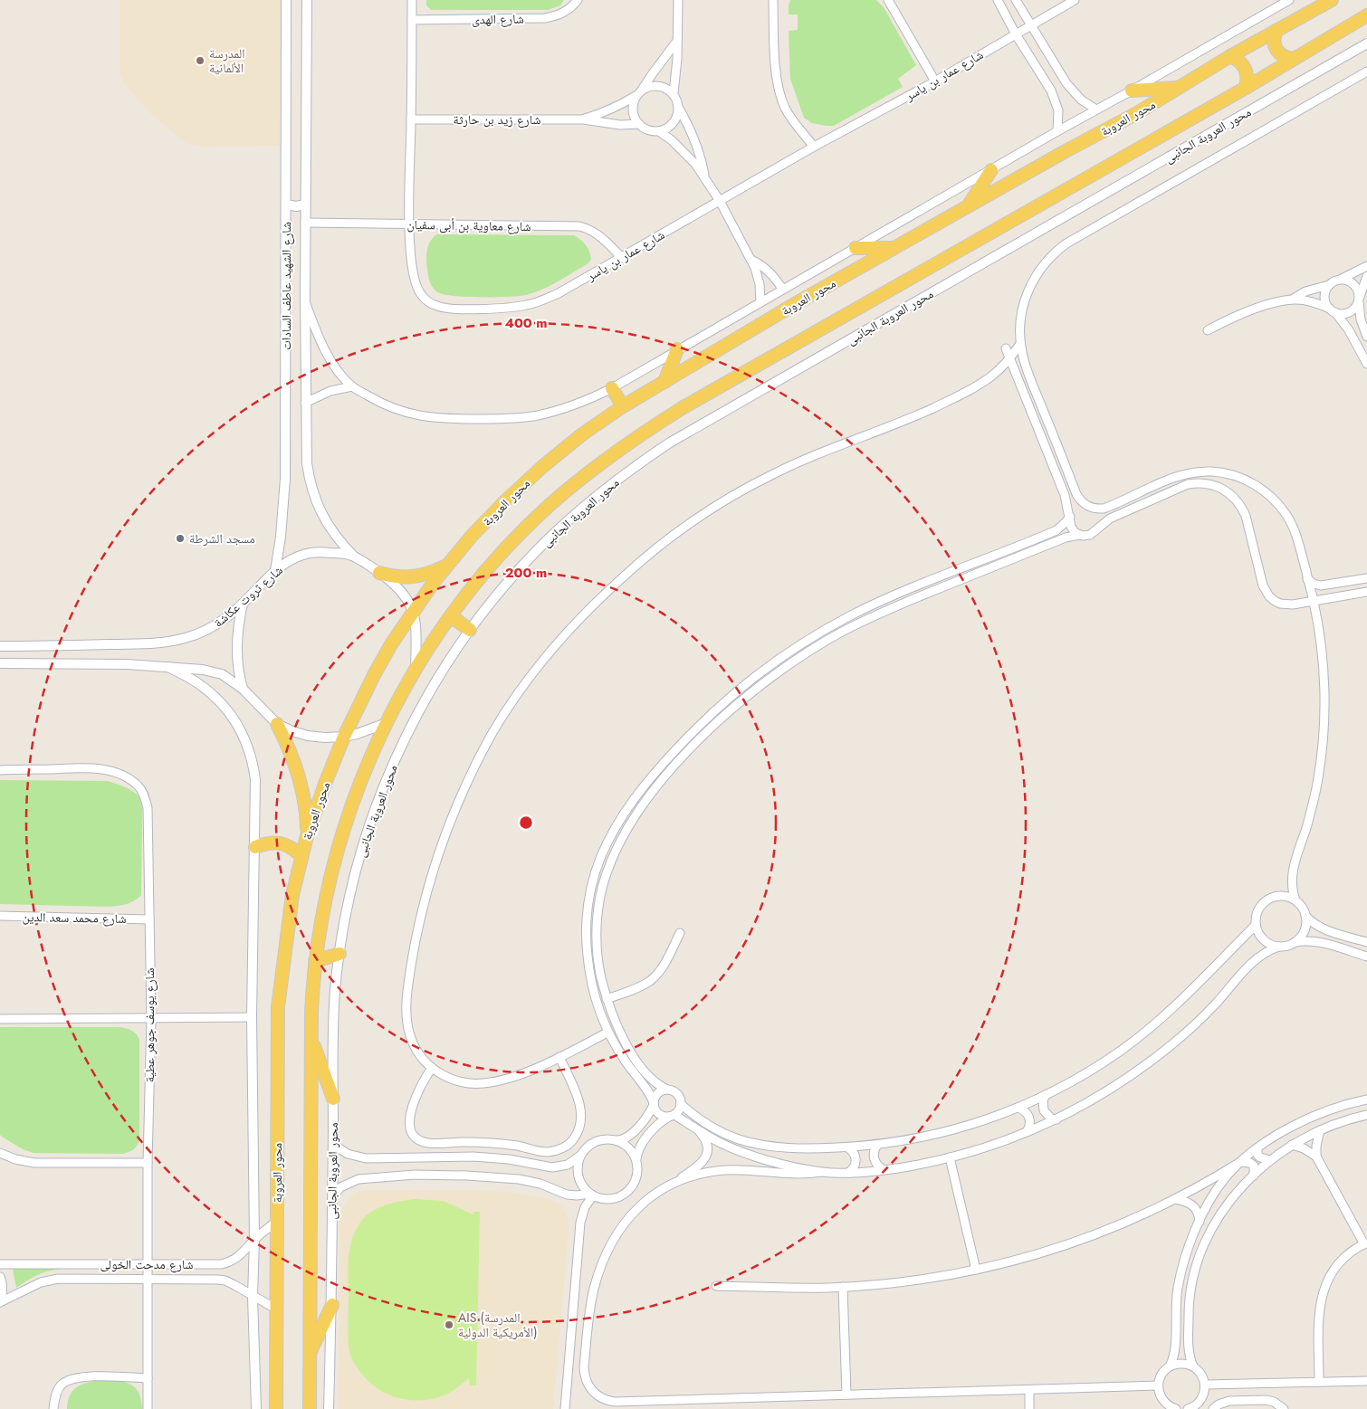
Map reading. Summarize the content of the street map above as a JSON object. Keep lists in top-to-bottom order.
{
  "streets": {
    "main road": ["محور العروبة"],
    "street": [
      "شارع الهدى",
      "شارع عمار بن ياسر",
      "شارع زيد بن حارثة",
      "محور العروبة الجانبى",
      "شارع معاوية بن أبى سفيان",
      "شارع الشهيد عاطف السادات",
      "شارع ثروت عكاشة",
      "شارع محمد سعد الدين",
      "شارع يوسف جوهر عطية",
      "شارع مدحت الخولى"
    ]
  },
  "crossings": [
    ["شارع الهدى", "شارع عمار بن ياسر"],
    ["شارع عمار بن ياسر", "شارع زيد بن حارثة"],
    ["شارع عمار بن ياسر", "شارع معاوية بن أبى سفيان"],
    ["محور العروبة", "شارع ثروت عكاشة"],
    ["محور العروبة", "شارع مدحت الخولى"],
    ["شارع معاوية بن أبى سفيان", "شارع الشهيد عاطف السادات"],
    ["شارع الشهيد عاطف السادات", "شارع ثروت عكاشة"],
    ["شارع محمد سعد الدين", "شارع يوسف جوهر عطية"],
    ["شارع يوسف جوهر عطية", "شارع مدحت الخولى"]
  ],
  "places": ["المدرسة الألمانية", "مسجد الشرطة", "AIS (المدرسة الأمريكية الدولية)"],
  "rings": ["400 m", "200 m"]
}
